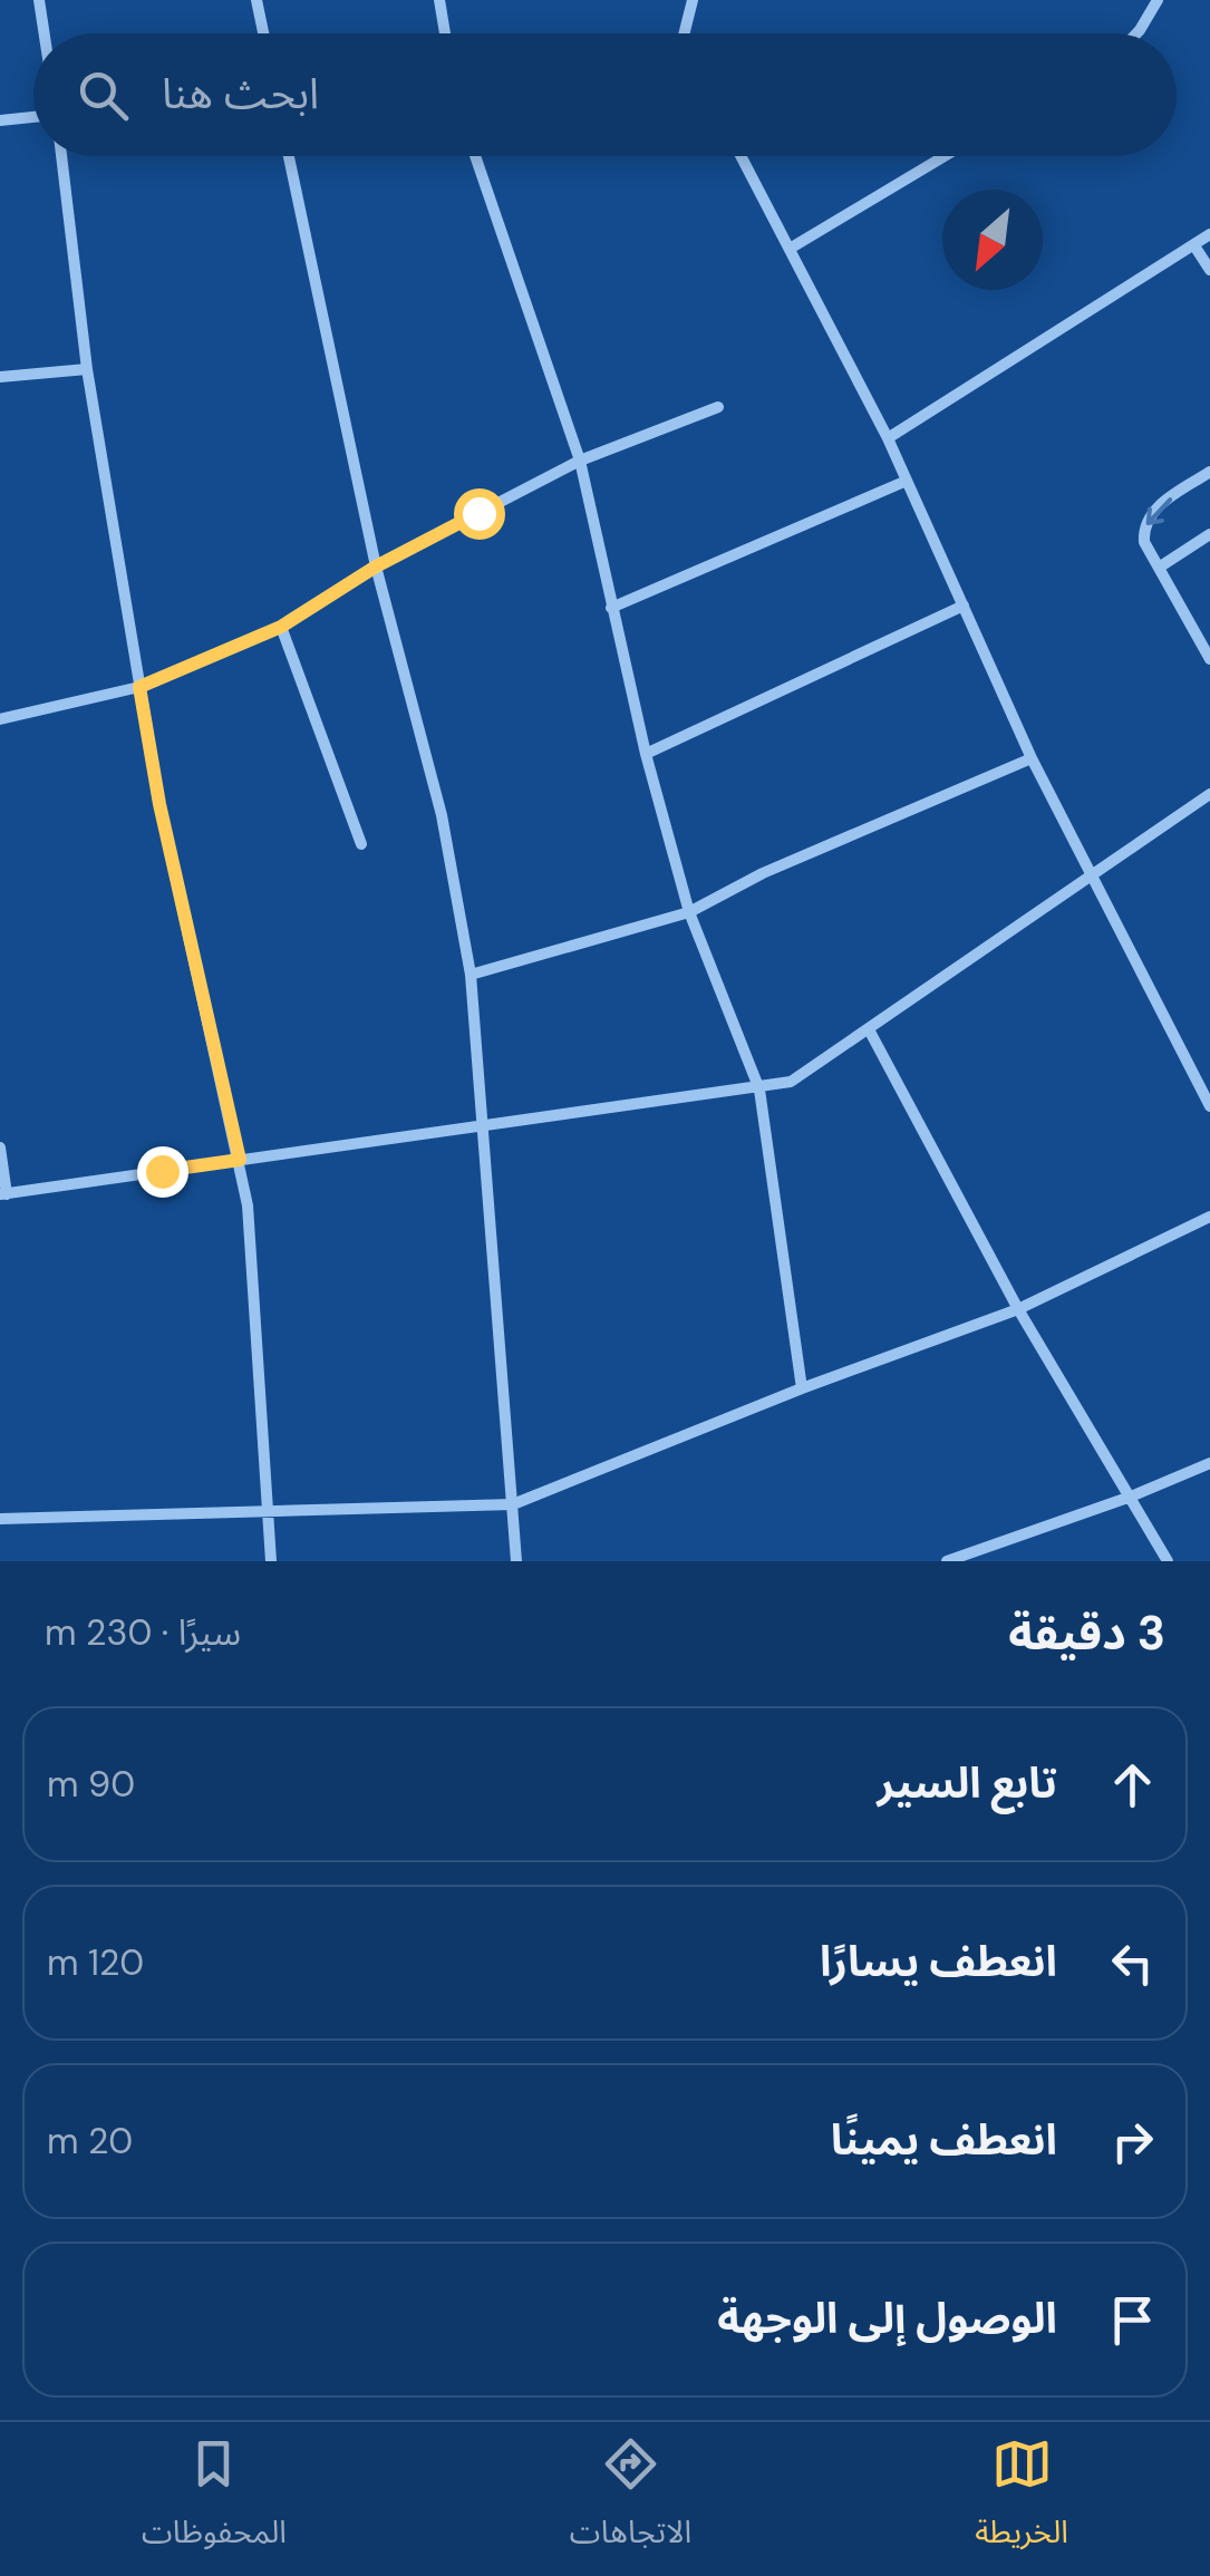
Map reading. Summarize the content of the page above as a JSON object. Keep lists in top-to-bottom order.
{
  "north": "bottom left",
  "page": {
    "search": "ابحث هنا",
    "heading": ["3 دقيقة", "سيرًا · 230 m"],
    "list": [
      ["تابع السير", "90 m"],
      ["انعطف يسارًا", "120 m"],
      ["انعطف يمينًا", "20 m"],
      "الوصول إلى الوجهة"
    ],
    "nav": ["الخريطة", "الاتجاهات", "المحفوظات"]
  }
}
